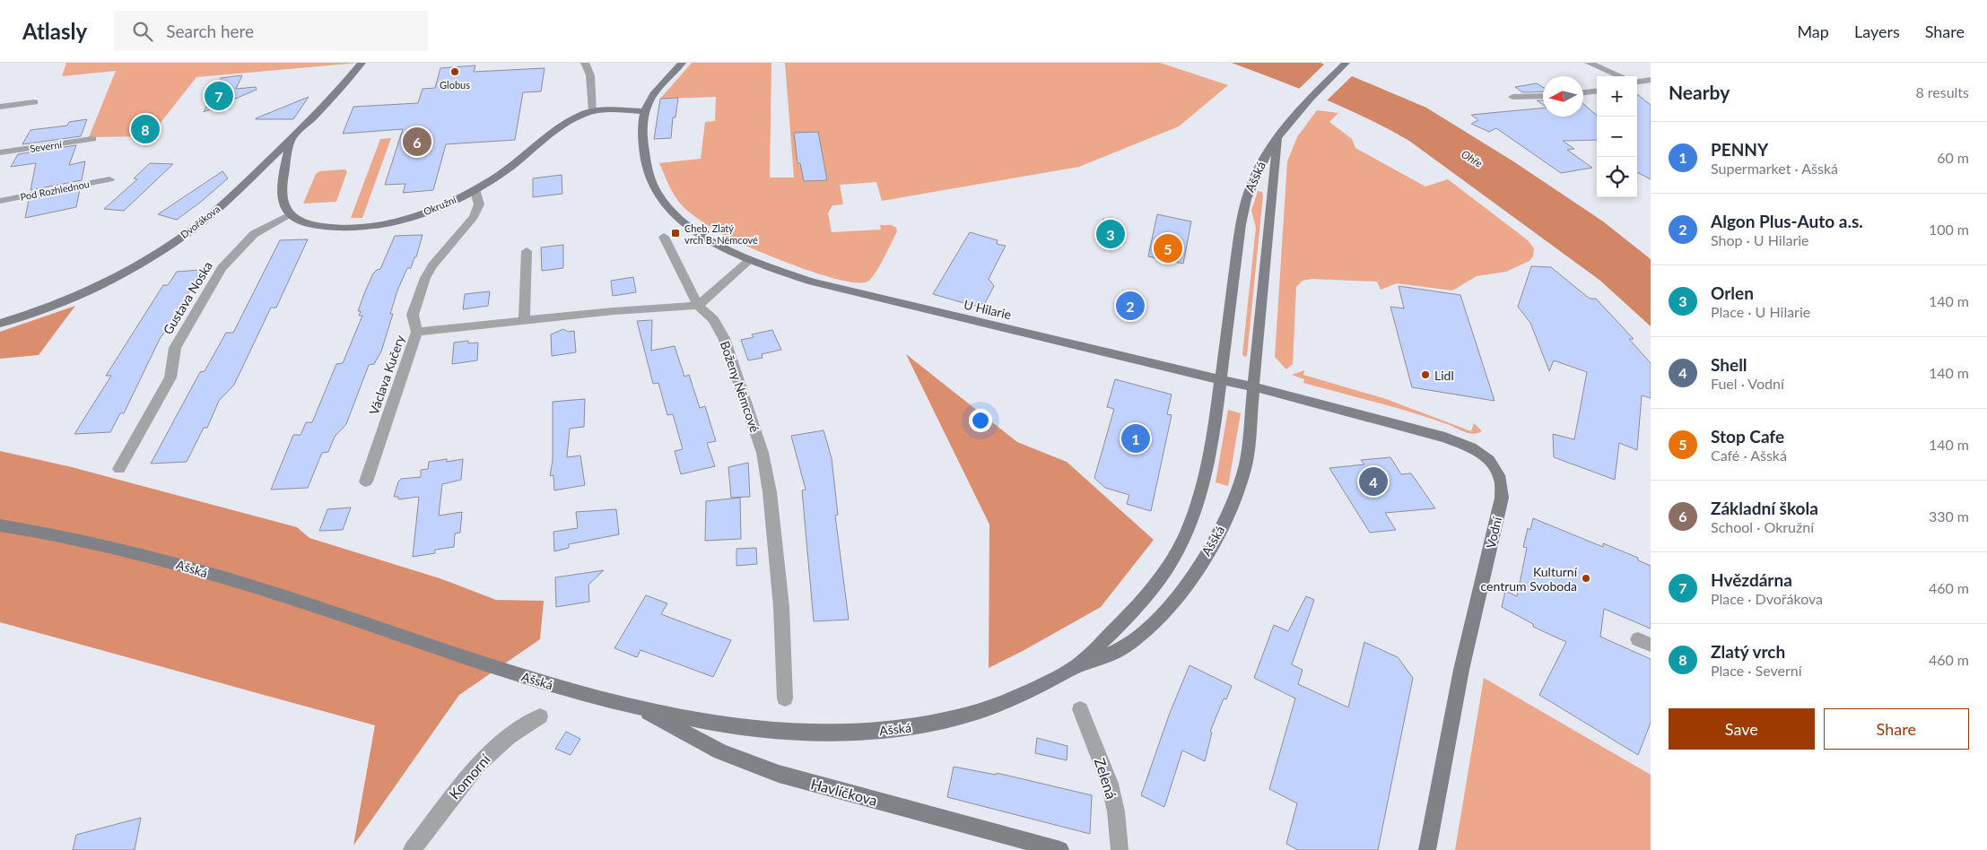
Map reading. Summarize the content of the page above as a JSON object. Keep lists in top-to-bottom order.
{
  "streets": {
    "street": [
      "Severní",
      "Ašská",
      "Pod Rozhlednou",
      "Okružní",
      "Dvořákova",
      "Gustava Noska",
      "U Hilarie",
      "Václava Kučery",
      "Boženy Němcové",
      "Vodní",
      "Komorní",
      "Zelená",
      "Havlíčkova"
    ]
  },
  "crossings": [
    ["Ašská", "U Hilarie"],
    ["Ašská", "Vodní"],
    ["Ašská", "Havlíčkova"],
    ["Okružní", "Gustava Noska"],
    ["Okružní", "Václava Kučery"]
  ],
  "water": ["Ohře"],
  "places": {
    "other": ["Globus", "Lidl", "Kulturní centrum Svoboda"],
    "transit": ["Cheb, Zlatý vrch B. Němcové"]
  },
  "north": "left",
  "page": {
    "header": "Atlasly",
    "search": "Search here",
    "nav": ["Map", "Layers", "Share"],
    "heading": ["Nearby", "8 results"],
    "map_buttons": ["+", "−"],
    "pins": [
      "7",
      "8",
      "6",
      "3",
      "5",
      "2",
      "1",
      "4"
    ],
    "list": [
      {
        "mark": "1",
        "name": "PENNY",
        "note": "Supermarket · Ašská",
        "value": "60 m"
      },
      {
        "mark": "2",
        "name": "Algon Plus-Auto a.s.",
        "note": "Shop · U Hilarie",
        "value": "100 m"
      },
      {
        "mark": "3",
        "name": "Orlen",
        "note": "Place · U Hilarie",
        "value": "140 m"
      },
      {
        "mark": "4",
        "name": "Shell",
        "note": "Fuel · Vodní",
        "value": "140 m"
      },
      {
        "mark": "5",
        "name": "Stop Cafe",
        "note": "Café · Ašská",
        "value": "140 m"
      },
      {
        "mark": "6",
        "name": "Základní škola",
        "note": "School · Okružní",
        "value": "330 m"
      },
      {
        "mark": "7",
        "name": "Hvězdárna",
        "note": "Place · Dvořákova",
        "value": "460 m"
      },
      {
        "mark": "8",
        "name": "Zlatý vrch",
        "note": "Place · Severní",
        "value": "460 m"
      }
    ],
    "buttons": ["Save", "Share"]
  }
}
